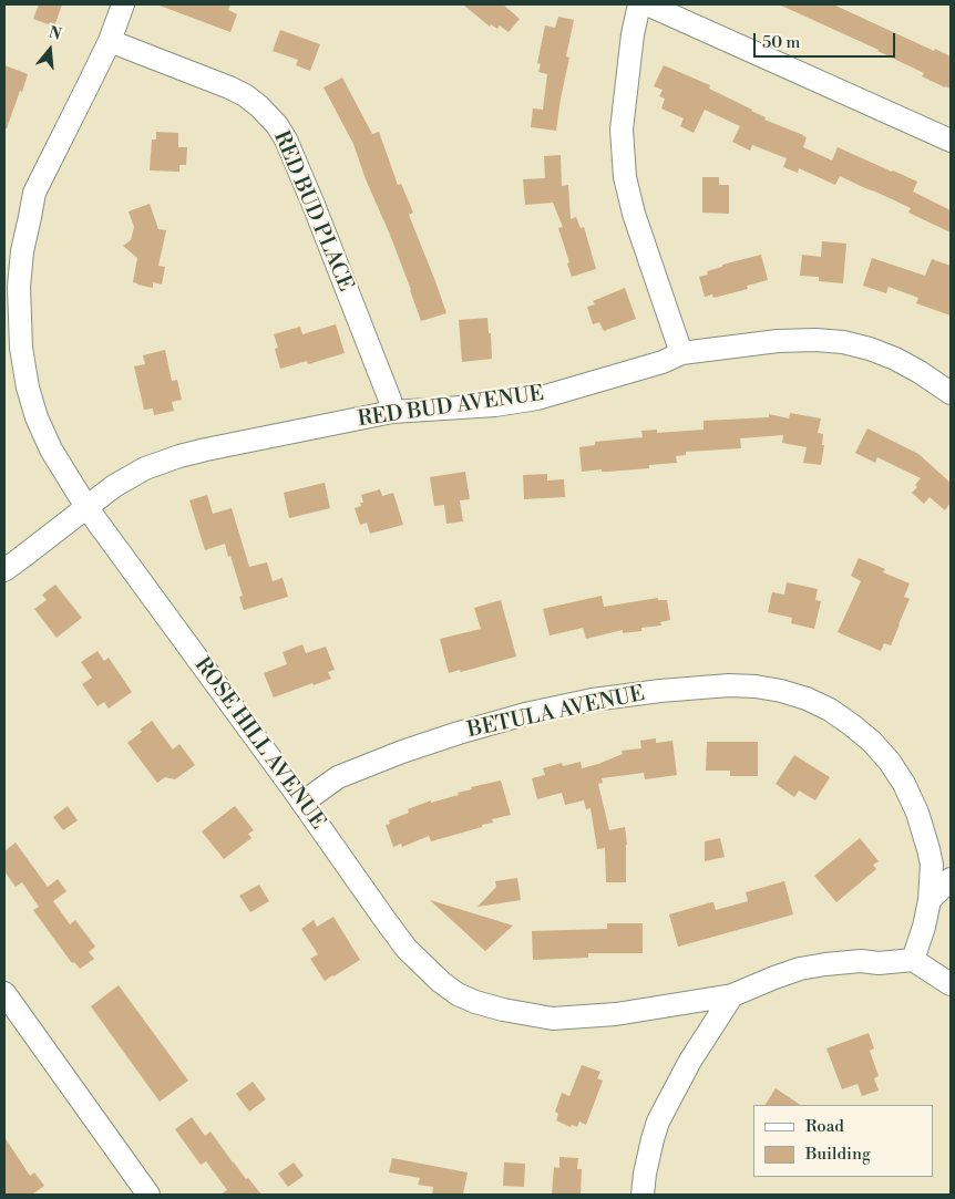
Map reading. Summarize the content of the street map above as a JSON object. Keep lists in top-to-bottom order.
{
  "streets": {
    "street": [
      "RED BUD PLACE",
      "RED BUD AVENUE",
      "BETULA AVENUE",
      "ROSE HILL AVENUE"
    ]
  },
  "crossings": [
    ["RED BUD PLACE", "RED BUD AVENUE"],
    ["RED BUD PLACE", "ROSE HILL AVENUE"],
    ["RED BUD AVENUE", "ROSE HILL AVENUE"],
    ["BETULA AVENUE", "ROSE HILL AVENUE"]
  ],
  "legend": ["Road", "Building"],
  "scale_bar": "50 m",
  "north": "top"
}
